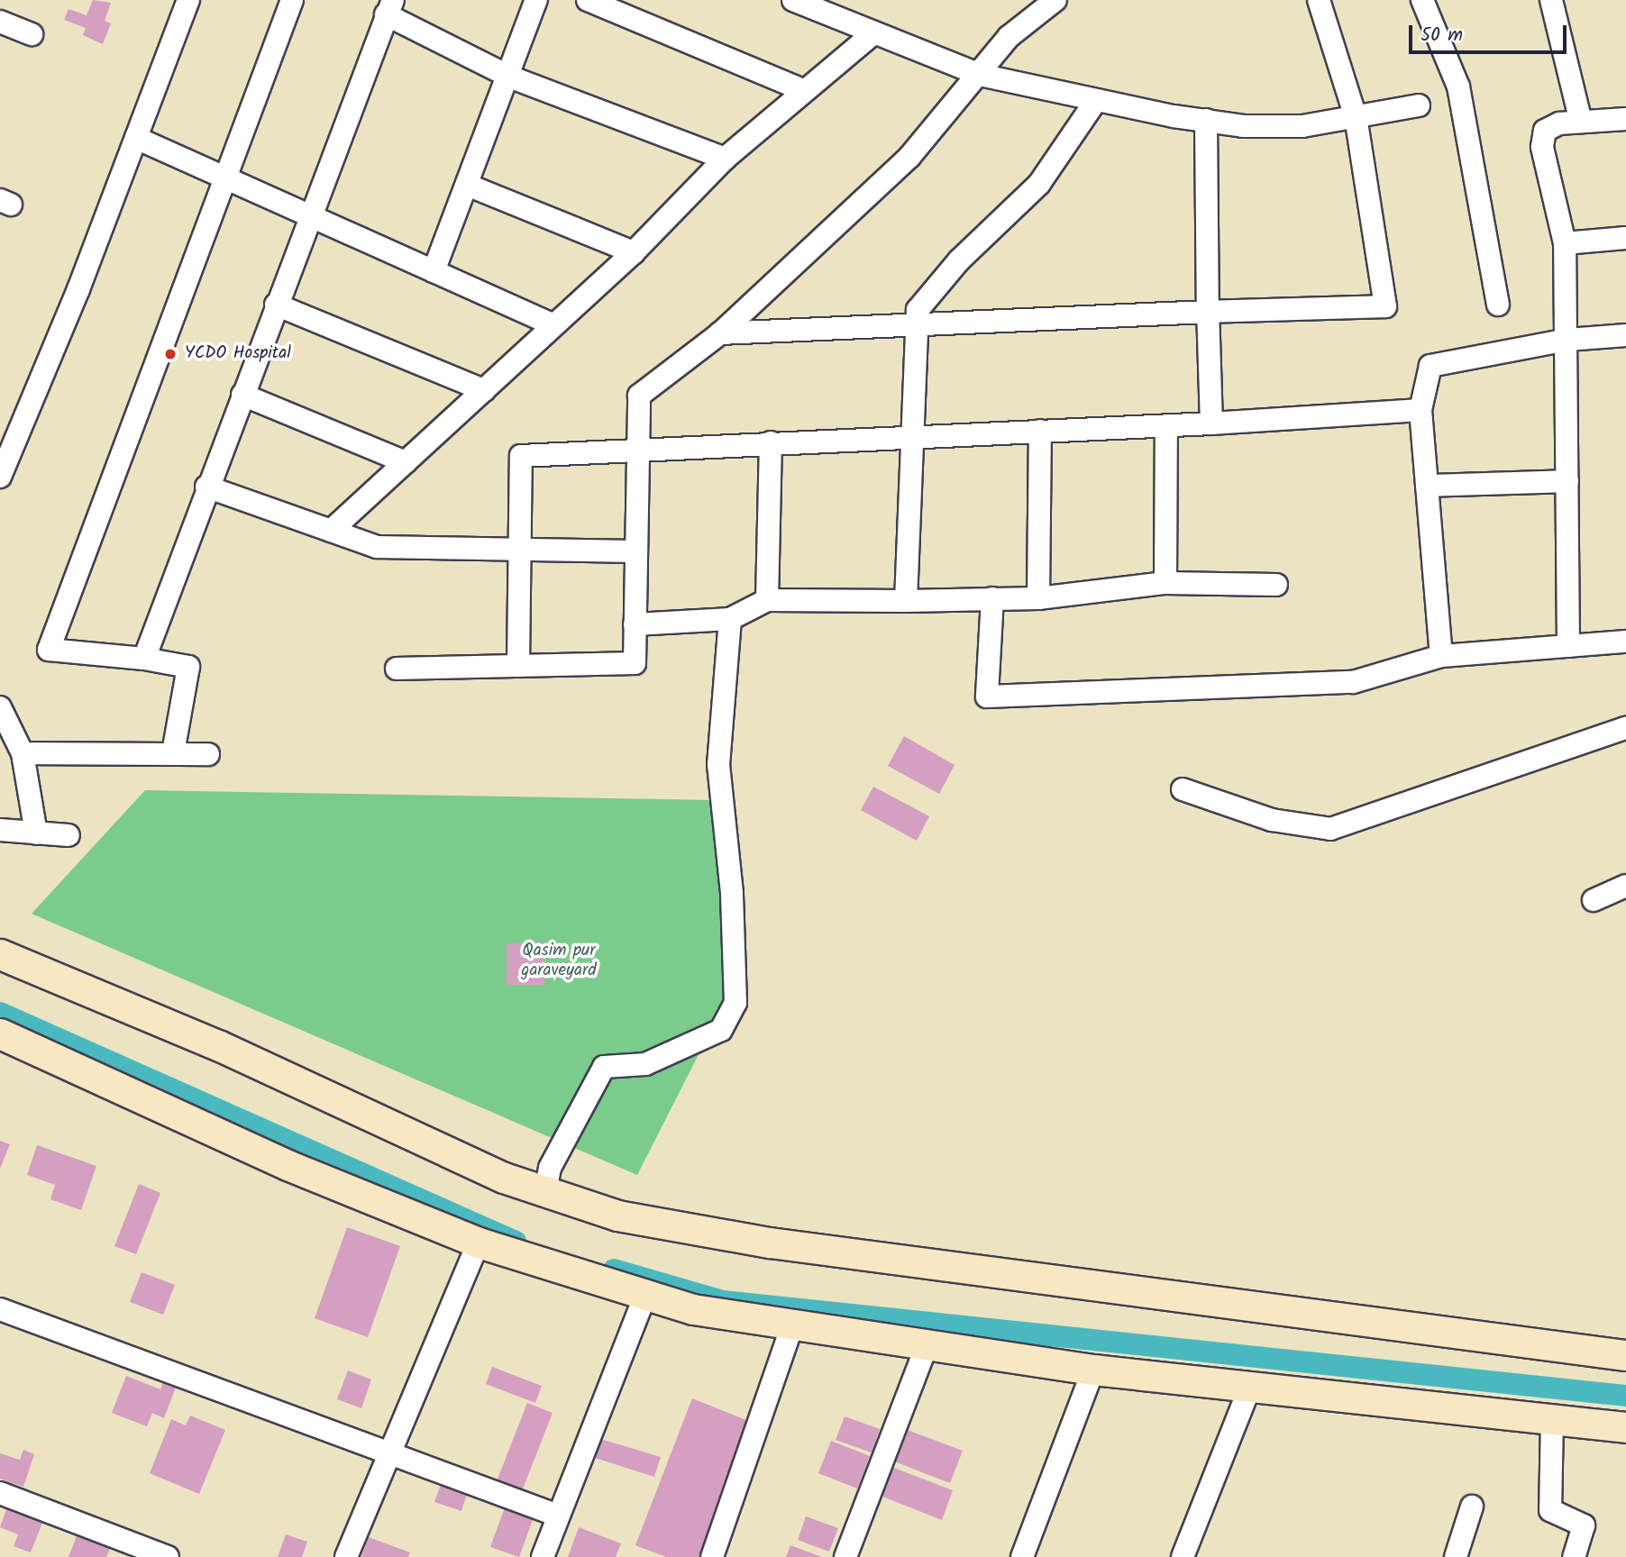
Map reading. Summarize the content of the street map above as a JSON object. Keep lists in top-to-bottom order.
{
  "parks": ["Qasim pur garaveyard"],
  "places": ["YCDO Hospital"],
  "scale_bar": "50 m"
}
